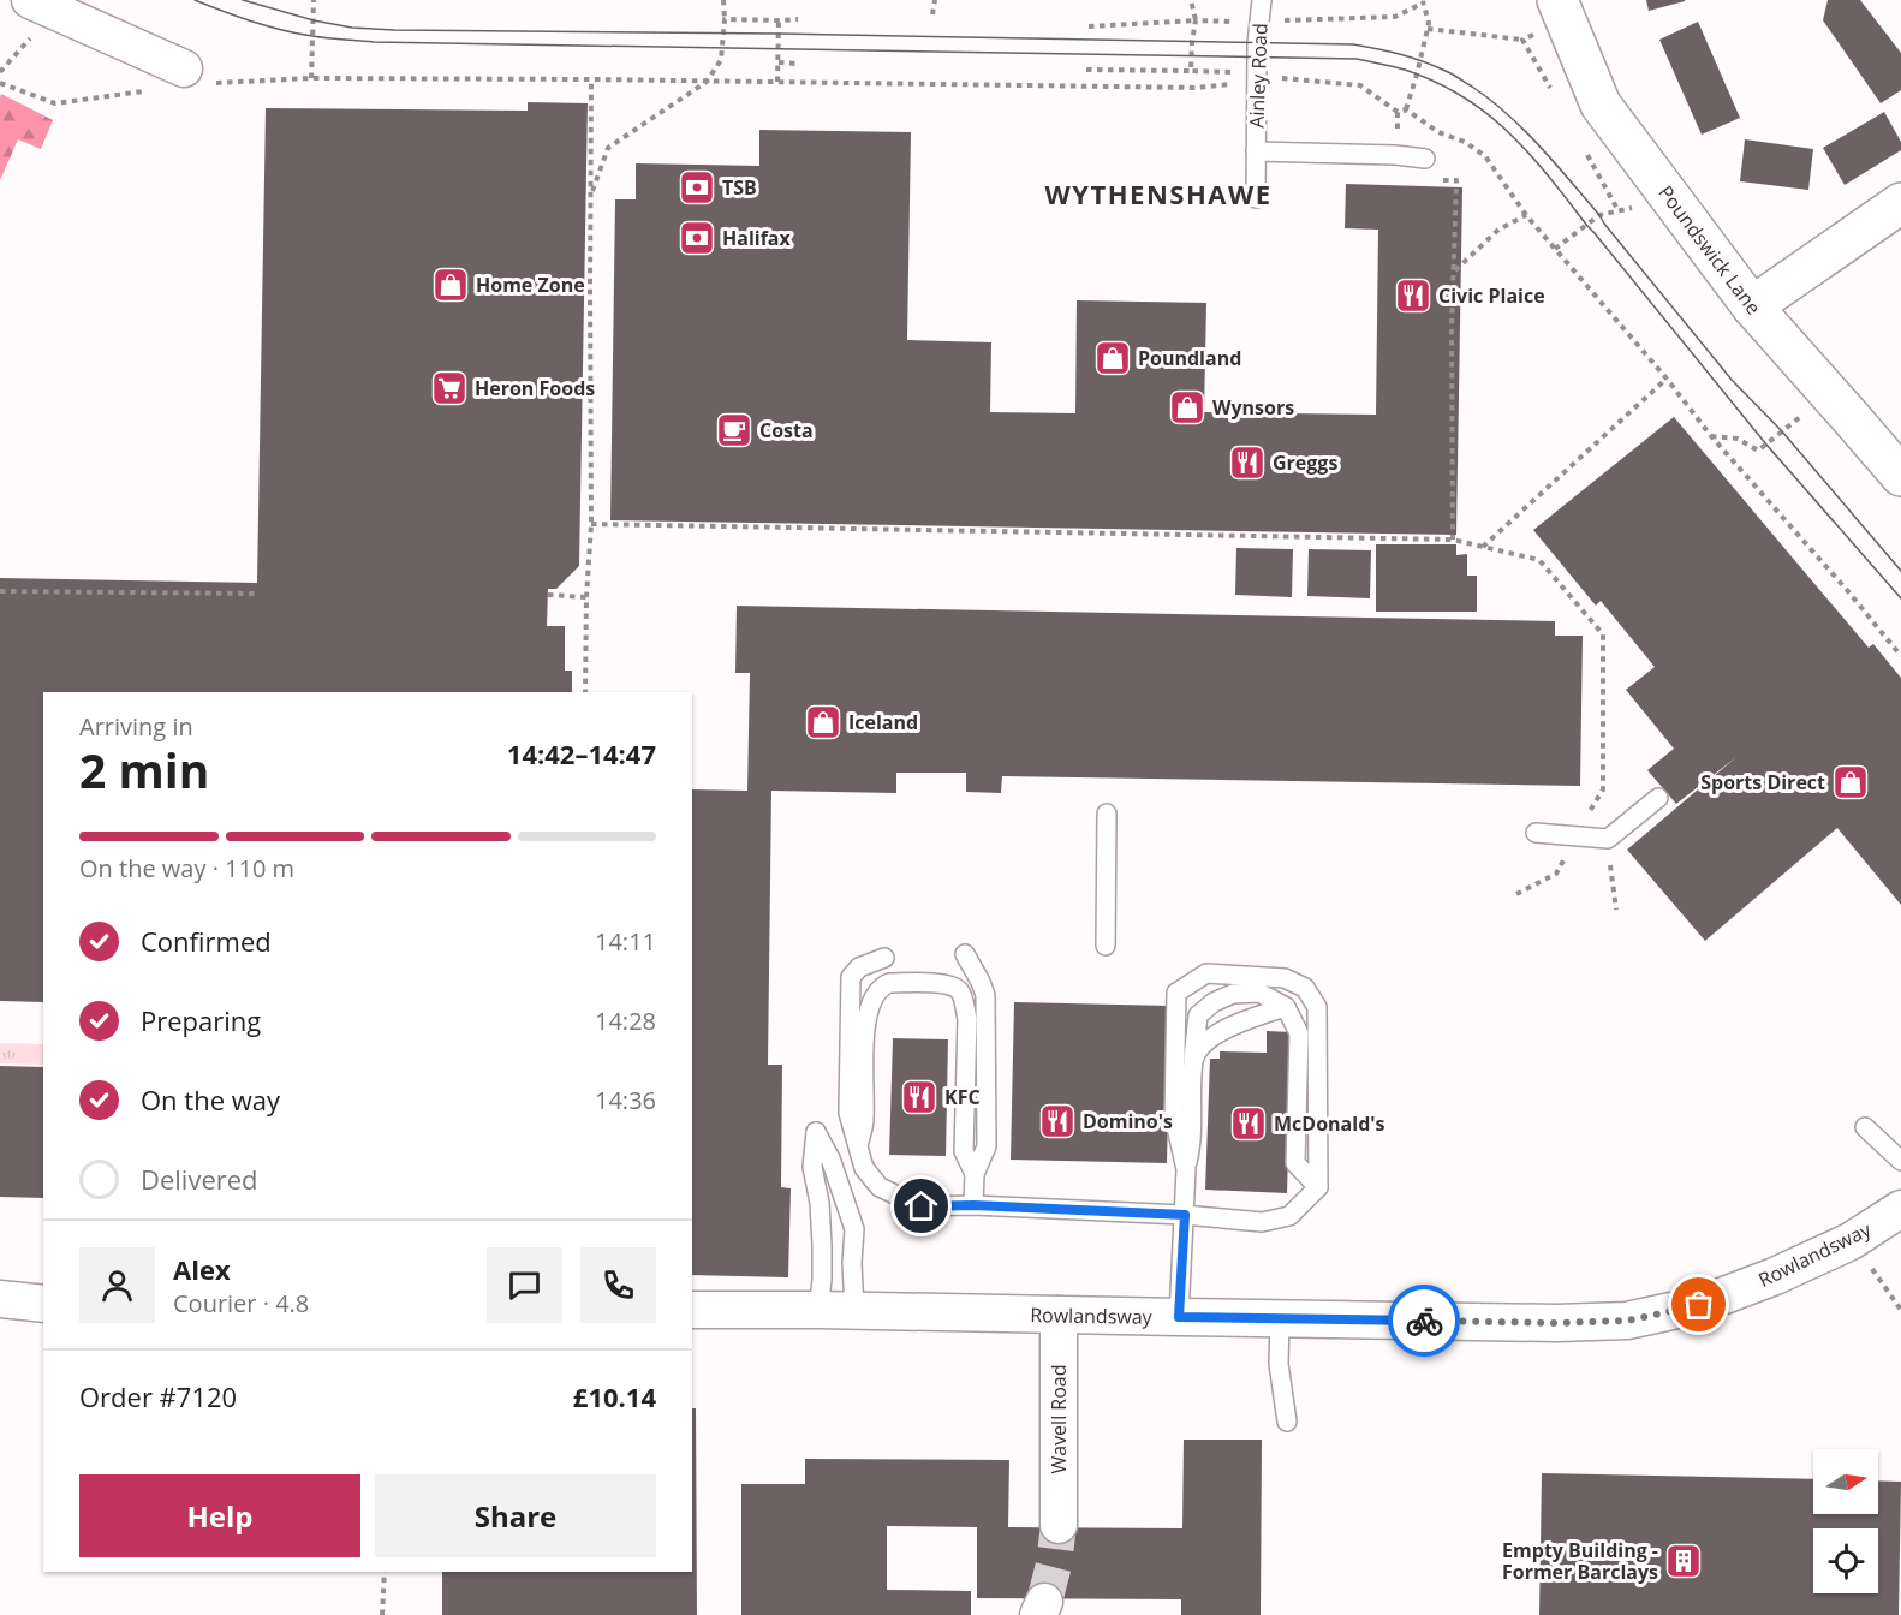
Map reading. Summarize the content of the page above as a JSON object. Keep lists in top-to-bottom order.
{
  "streets": {
    "street": ["Poundswick Lane", "Rowlandsway", "Wavell Road"],
    "lane": ["Ainley Road"]
  },
  "crossings": [
    ["Rowlandsway", "Wavell Road"]
  ],
  "districts": ["WYTHENSHAWE"],
  "places": {
    "bank": ["TSB", "Halifax"],
    "shop": [
      "Home Zone",
      "Poundland",
      "Wynsors",
      "Iceland",
      "Sports Direct"
    ],
    "restaurant": [
      "Civic Plaice",
      "Greggs",
      "KFC",
      "Domino's",
      "McDonald's"
    ],
    "supermarket": ["Heron Foods"],
    "cafe": ["Costa"],
    "building": ["Empty Building - Former Barclays"]
  },
  "north": "right",
  "page": {
    "heading": ["2 min", "Arriving in", "14:42–14:47"],
    "panel": [
      "Alex",
      "Courier · 4.8",
      "Order #7120",
      "£10.14"
    ],
    "bar": "On the way · 110 m",
    "list": [
      ["Confirmed", "14:11"],
      ["Preparing", "14:28"],
      ["On the way", "14:36"],
      "Delivered"
    ],
    "buttons": ["Help", "Share"]
  }
}
